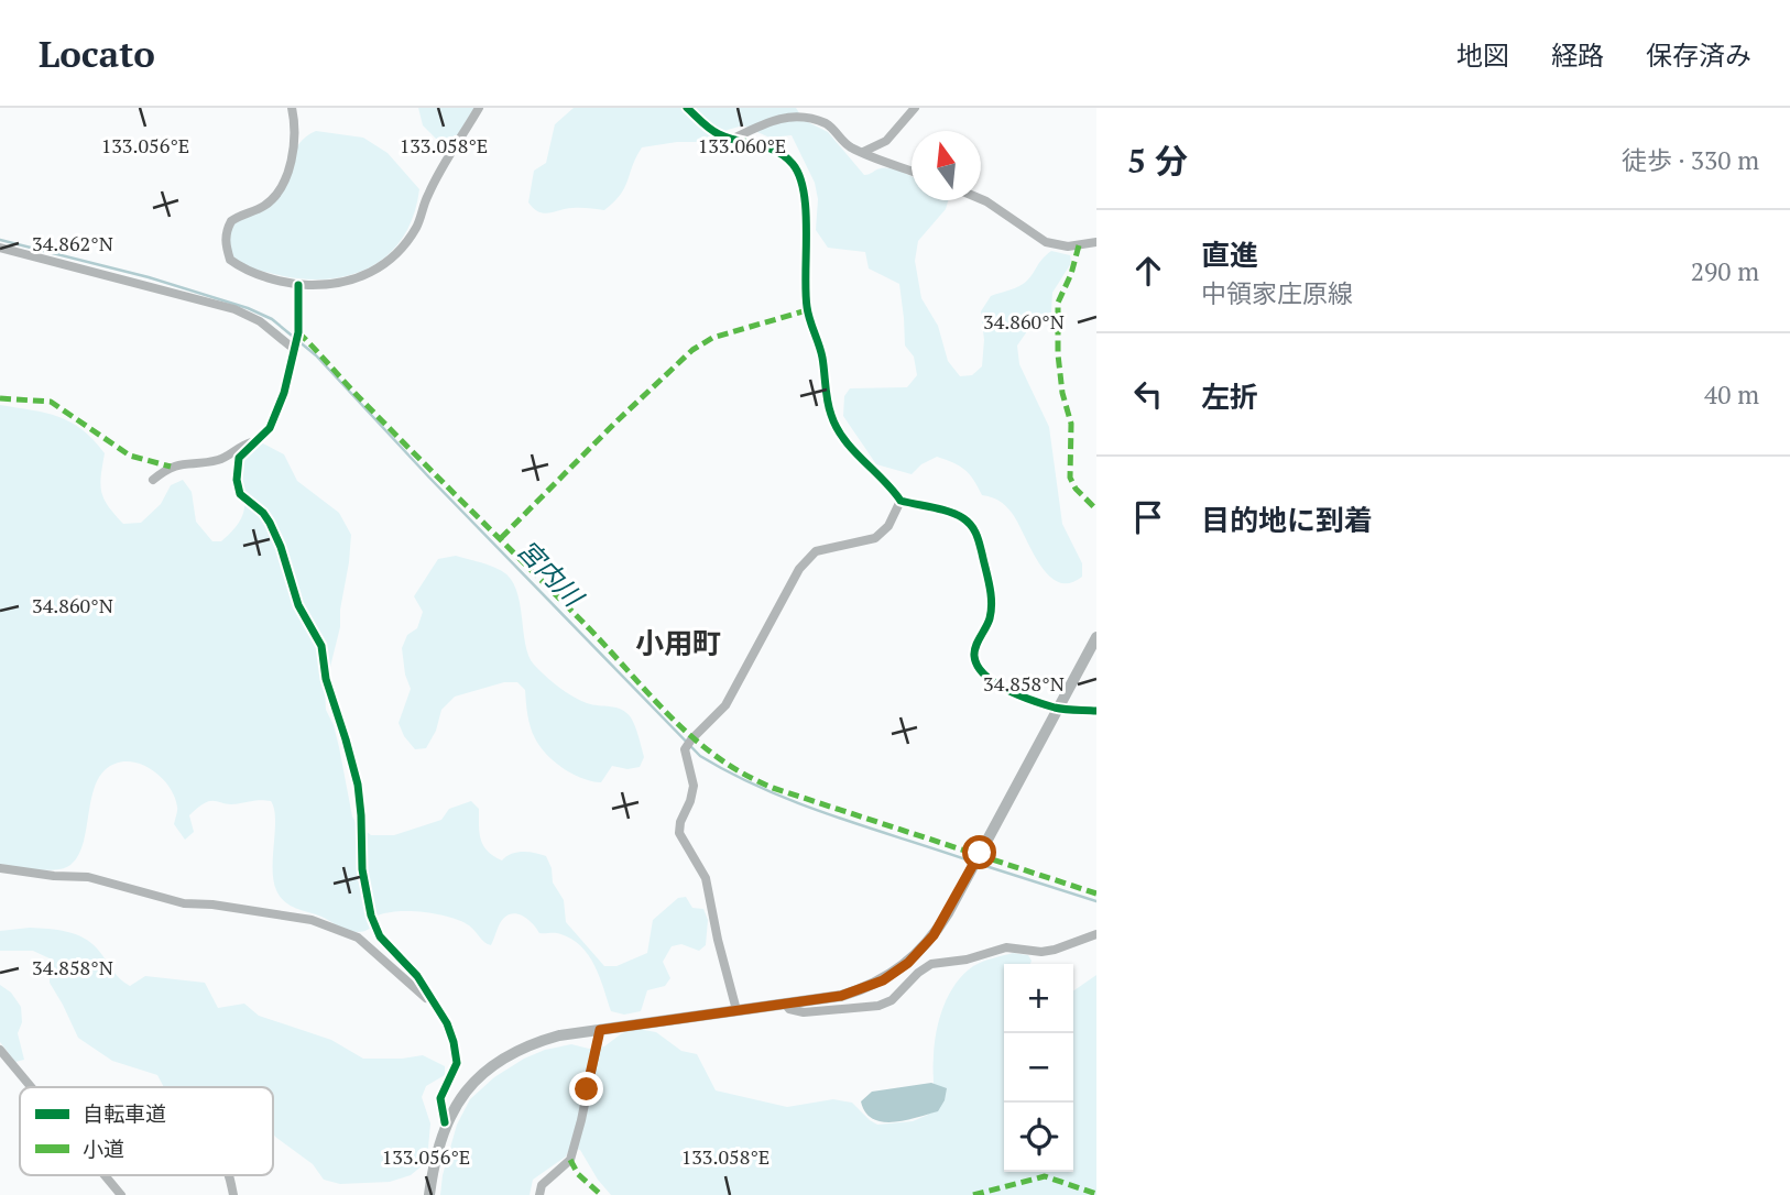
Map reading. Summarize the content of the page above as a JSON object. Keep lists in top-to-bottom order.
{
  "districts": ["小用町"],
  "water": ["宮内川"],
  "legend": ["自転車道", "小道"],
  "north": "top",
  "page": {
    "header": "Locato",
    "nav": ["地図", "経路", "保存済み"],
    "heading": ["5 分", "徒歩 · 330 m"],
    "list": [
      ["直進", "中領家庄原線", "290 m"],
      ["左折", "40 m"],
      "目的地に到着"
    ],
    "map_buttons": ["+", "−"]
  },
  "coordinates": [
    "133.056°E",
    "133.058°E",
    "133.060°E",
    "34.862°N",
    "34.860°N",
    "34.858°N"
  ]
}
